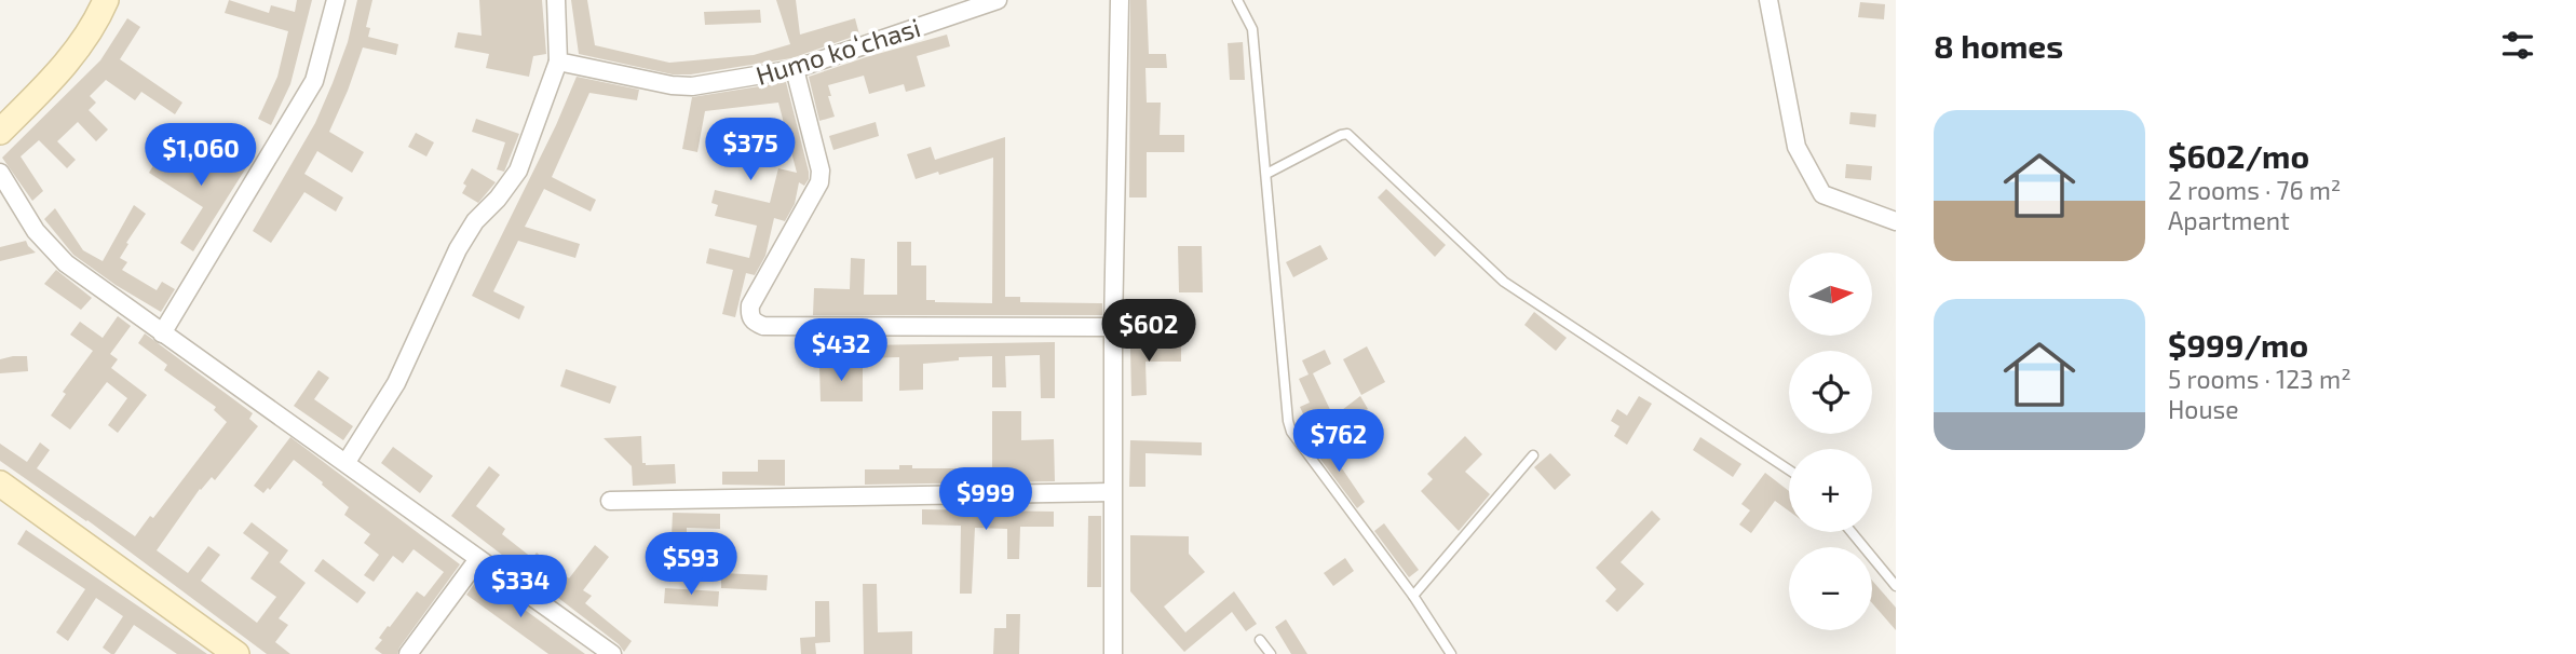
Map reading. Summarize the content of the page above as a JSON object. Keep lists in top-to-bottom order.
{
  "streets": {
    "street": ["Humo koʻchasi"]
  },
  "north": "right",
  "page": {
    "heading": "8 homes",
    "list": [
      {
        "name": "$602/mo",
        "note": "2 rooms · 76 m² · Apartment"
      },
      {
        "name": "$999/mo",
        "note": "5 rooms · 123 m² · House"
      }
    ],
    "price": [
      "$375",
      "$1,060",
      "$602",
      "$432",
      "$762",
      "$999",
      "$593",
      "$334"
    ],
    "map_buttons": ["+", "−"]
  }
}
